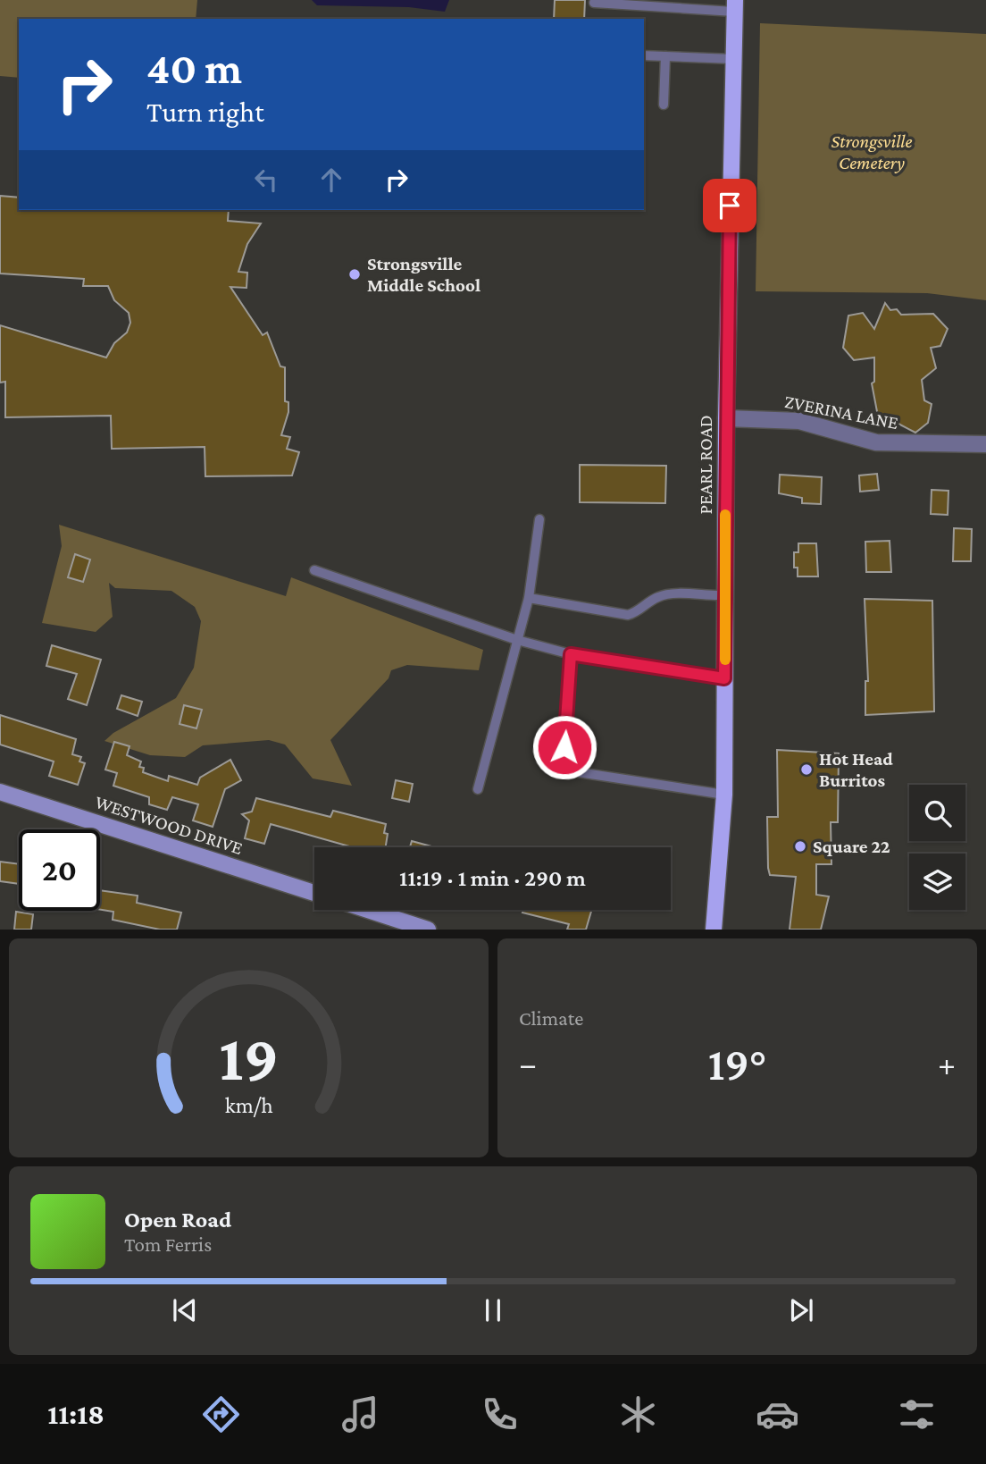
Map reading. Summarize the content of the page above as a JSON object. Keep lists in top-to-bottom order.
{
  "streets": {
    "main road": ["PEARL ROAD"],
    "street": ["ZVERINA LANE", "WESTWOOD DRIVE"]
  },
  "crossings": [
    ["ZVERINA LANE", "PEARL ROAD"]
  ],
  "parks": ["Strongsville Cemetery"],
  "places": ["Strongsville Middle School", "Hot Head Burritos", "Square 22"],
  "page": {
    "turn": ["40 m", "Turn right"],
    "limit": "20",
    "trip": "11:19 · 1 min · 290 m",
    "tile": "Climate",
    "heat": ["−", "19°", "+"],
    "song": ["Open Road", "Tom Ferris"],
    "tabs": "11:18",
    "gauge": ["19", "km/h"]
  }
}
